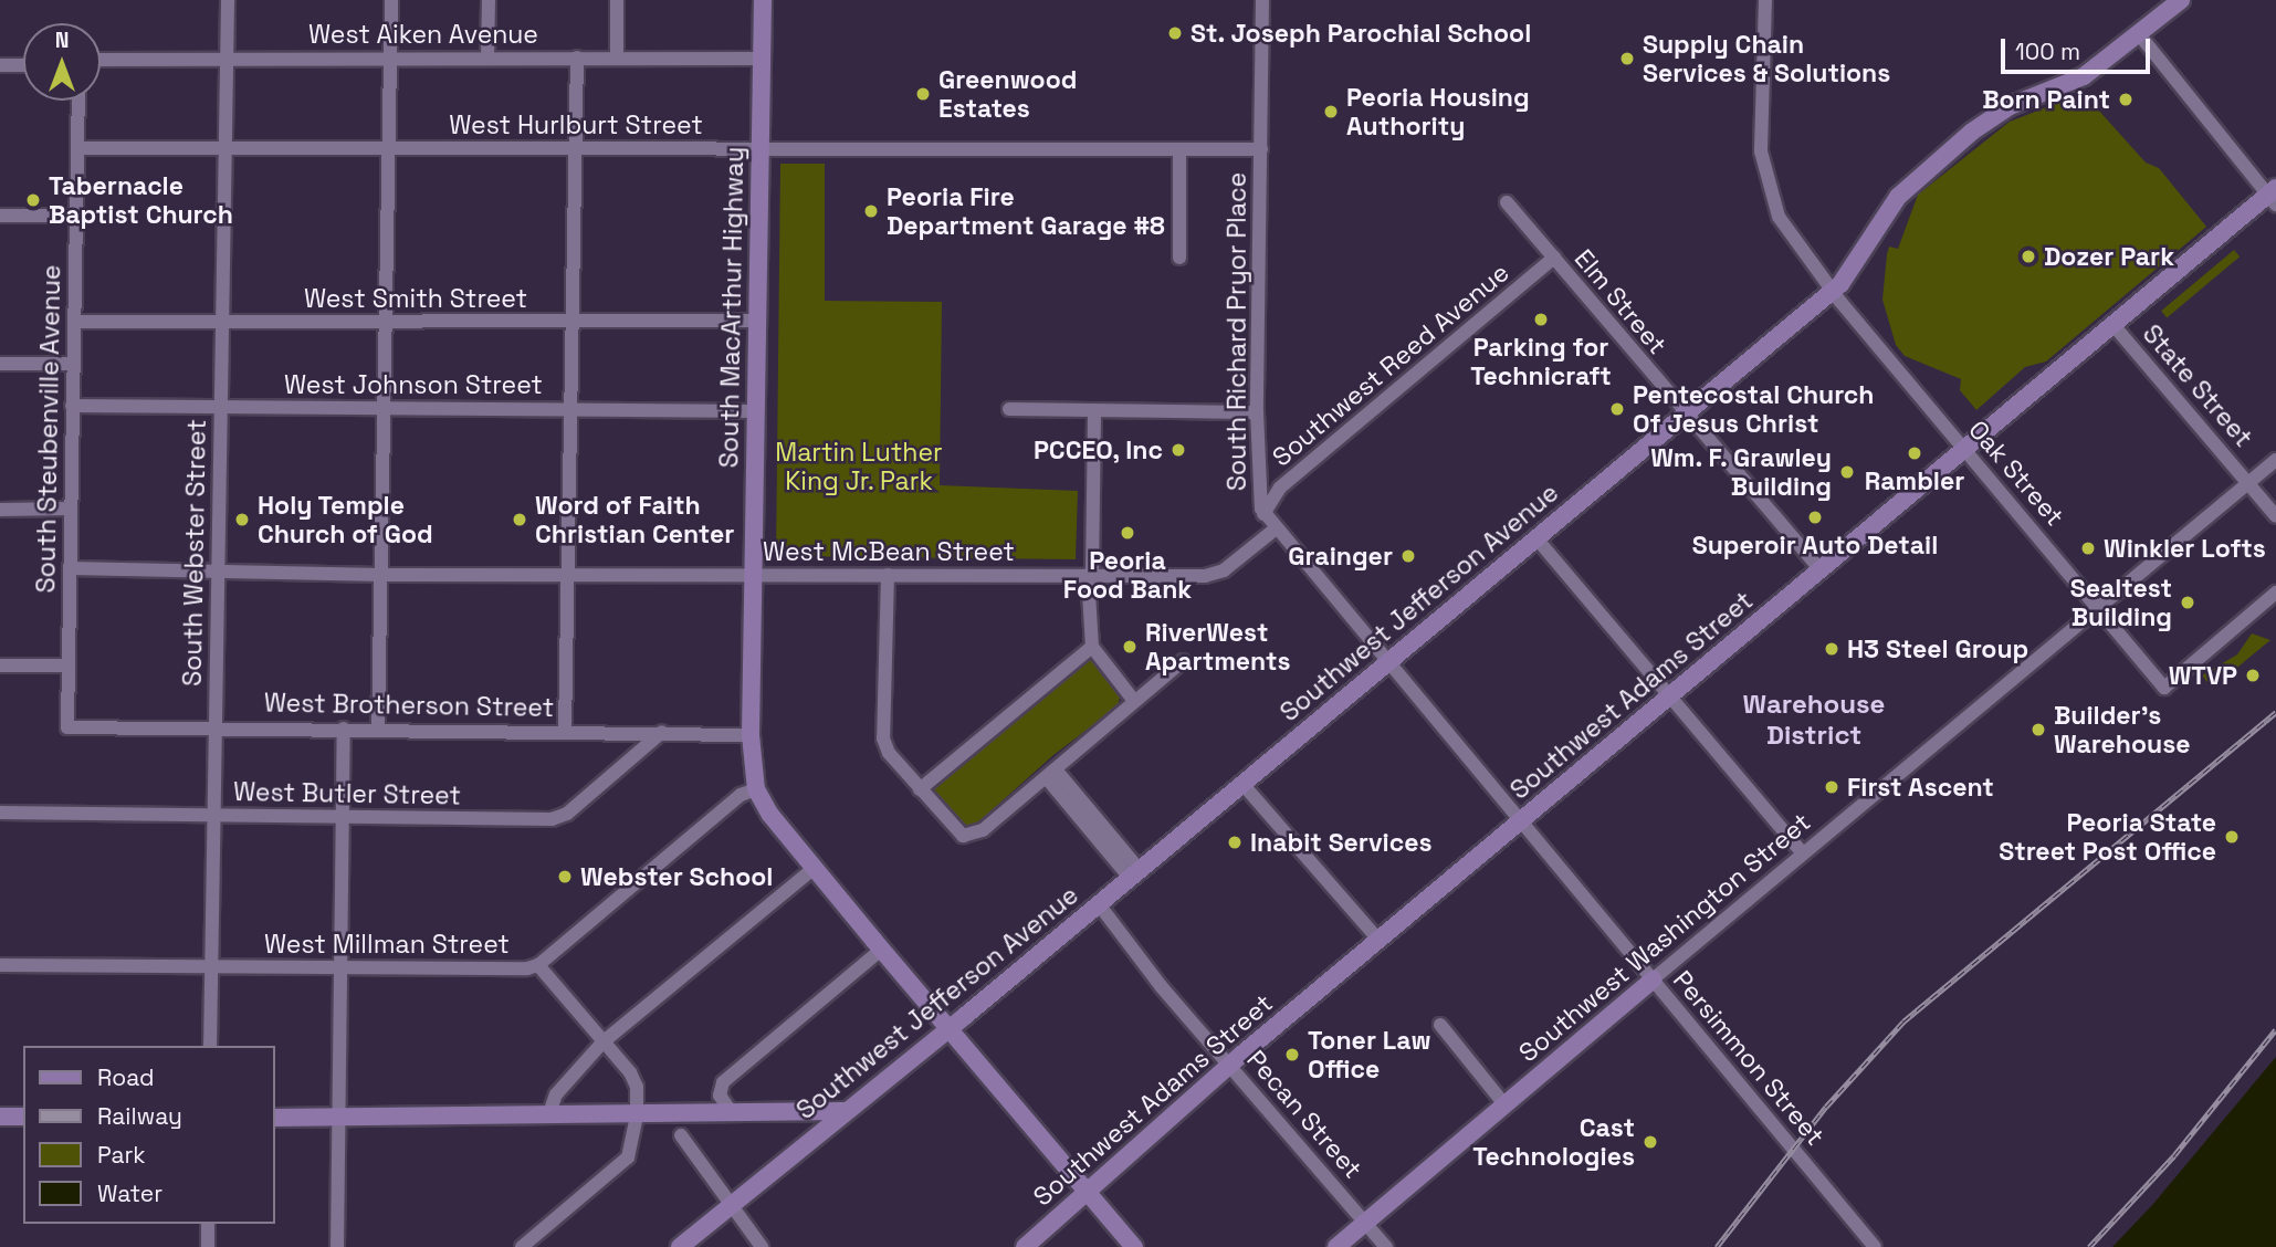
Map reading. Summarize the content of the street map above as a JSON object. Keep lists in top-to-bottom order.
{
  "streets": {
    "main road": [
      "South MacArthur Highway",
      "Southwest Jefferson Avenue",
      "Southwest Adams Street",
      "Southwest Washington Street"
    ],
    "street": [
      "West Aiken Avenue",
      "West Hurlburt Street",
      "West Smith Street",
      "Elm Street",
      "South Richard Pryor Place",
      "Southwest Reed Avenue",
      "West Johnson Street",
      "State Street",
      "South Steubenville Avenue",
      "Oak Street",
      "West McBean Street",
      "South Webster Street",
      "West Brotherson Street",
      "West Butler Street",
      "West Millman Street",
      "Persimmon Street",
      "Pecan Street"
    ]
  },
  "crossings": [
    ["West Aiken Avenue", "South MacArthur Highway"],
    ["West Aiken Avenue", "South Webster Street"],
    ["West Hurlburt Street", "South MacArthur Highway"],
    ["West Hurlburt Street", "South Richard Pryor Place"],
    ["West Hurlburt Street", "South Steubenville Avenue"],
    ["West Hurlburt Street", "South Webster Street"],
    ["West Smith Street", "South MacArthur Highway"],
    ["West Smith Street", "South Steubenville Avenue"],
    ["West Smith Street", "South Webster Street"],
    ["Elm Street", "Southwest Reed Avenue"],
    ["Elm Street", "Southwest Jefferson Avenue"],
    ["Elm Street", "Southwest Adams Street"],
    ["South MacArthur Highway", "West Johnson Street"],
    ["South MacArthur Highway", "West McBean Street"],
    ["South MacArthur Highway", "West Brotherson Street"],
    ["South MacArthur Highway", "West Millman Street"],
    ["South Richard Pryor Place", "Southwest Reed Avenue"],
    ["South Richard Pryor Place", "Persimmon Street"],
    ["Southwest Reed Avenue", "Persimmon Street"],
    ["West Johnson Street", "South Steubenville Avenue"],
    ["West Johnson Street", "South Webster Street"],
    ["State Street", "Southwest Adams Street"],
    ["State Street", "Southwest Washington Street"],
    ["South Steubenville Avenue", "West McBean Street"],
    ["South Steubenville Avenue", "West Brotherson Street"],
    ["Oak Street", "Southwest Jefferson Avenue"],
    ["Oak Street", "Southwest Adams Street"],
    ["Oak Street", "Southwest Washington Street"],
    ["West McBean Street", "South Webster Street"],
    ["West McBean Street", "Persimmon Street"],
    ["South Webster Street", "West Brotherson Street"],
    ["South Webster Street", "West Butler Street"],
    ["South Webster Street", "West Millman Street"],
    ["Southwest Jefferson Avenue", "Persimmon Street"],
    ["Southwest Jefferson Avenue", "Pecan Street"],
    ["Southwest Adams Street", "Persimmon Street"],
    ["Southwest Adams Street", "Pecan Street"],
    ["West Brotherson Street", "West Butler Street"],
    ["Southwest Washington Street", "Persimmon Street"],
    ["Southwest Washington Street", "Pecan Street"]
  ],
  "districts": ["Warehouse District"],
  "parks": ["Martin Luther King Jr. Park"],
  "places": [
    "St. Joseph Parochial School",
    "Supply Chain Services & Solutions",
    "Greenwood Estates",
    "Born Paint",
    "Peoria Housing Authority",
    "Tabernacle Baptist Church",
    "Peoria Fire Department Garage #8",
    "Dozer Park",
    "Parking for Technicraft",
    "Pentecostal Church Of Jesus Christ",
    "PCCEO, Inc",
    "Rambler",
    "Wm. F. Grawley Building",
    "Superoir Auto Detail",
    "Holy Temple Church of God",
    "Word of Faith Christian Center",
    "Peoria Food Bank",
    "Winkler Lofts",
    "Grainger",
    "Sealtest Building",
    "RiverWest Apartments",
    "H3 Steel Group",
    "WTVP",
    "Builder's Warehouse",
    "First Ascent",
    "Peoria State Street Post Office",
    "Inabit Services",
    "Webster School",
    "Toner Law Office",
    "Cast Technologies"
  ],
  "legend": [
    "Road",
    "Railway",
    "Park",
    "Water"
  ],
  "scale_bar": "100 m",
  "north": "top"
}
